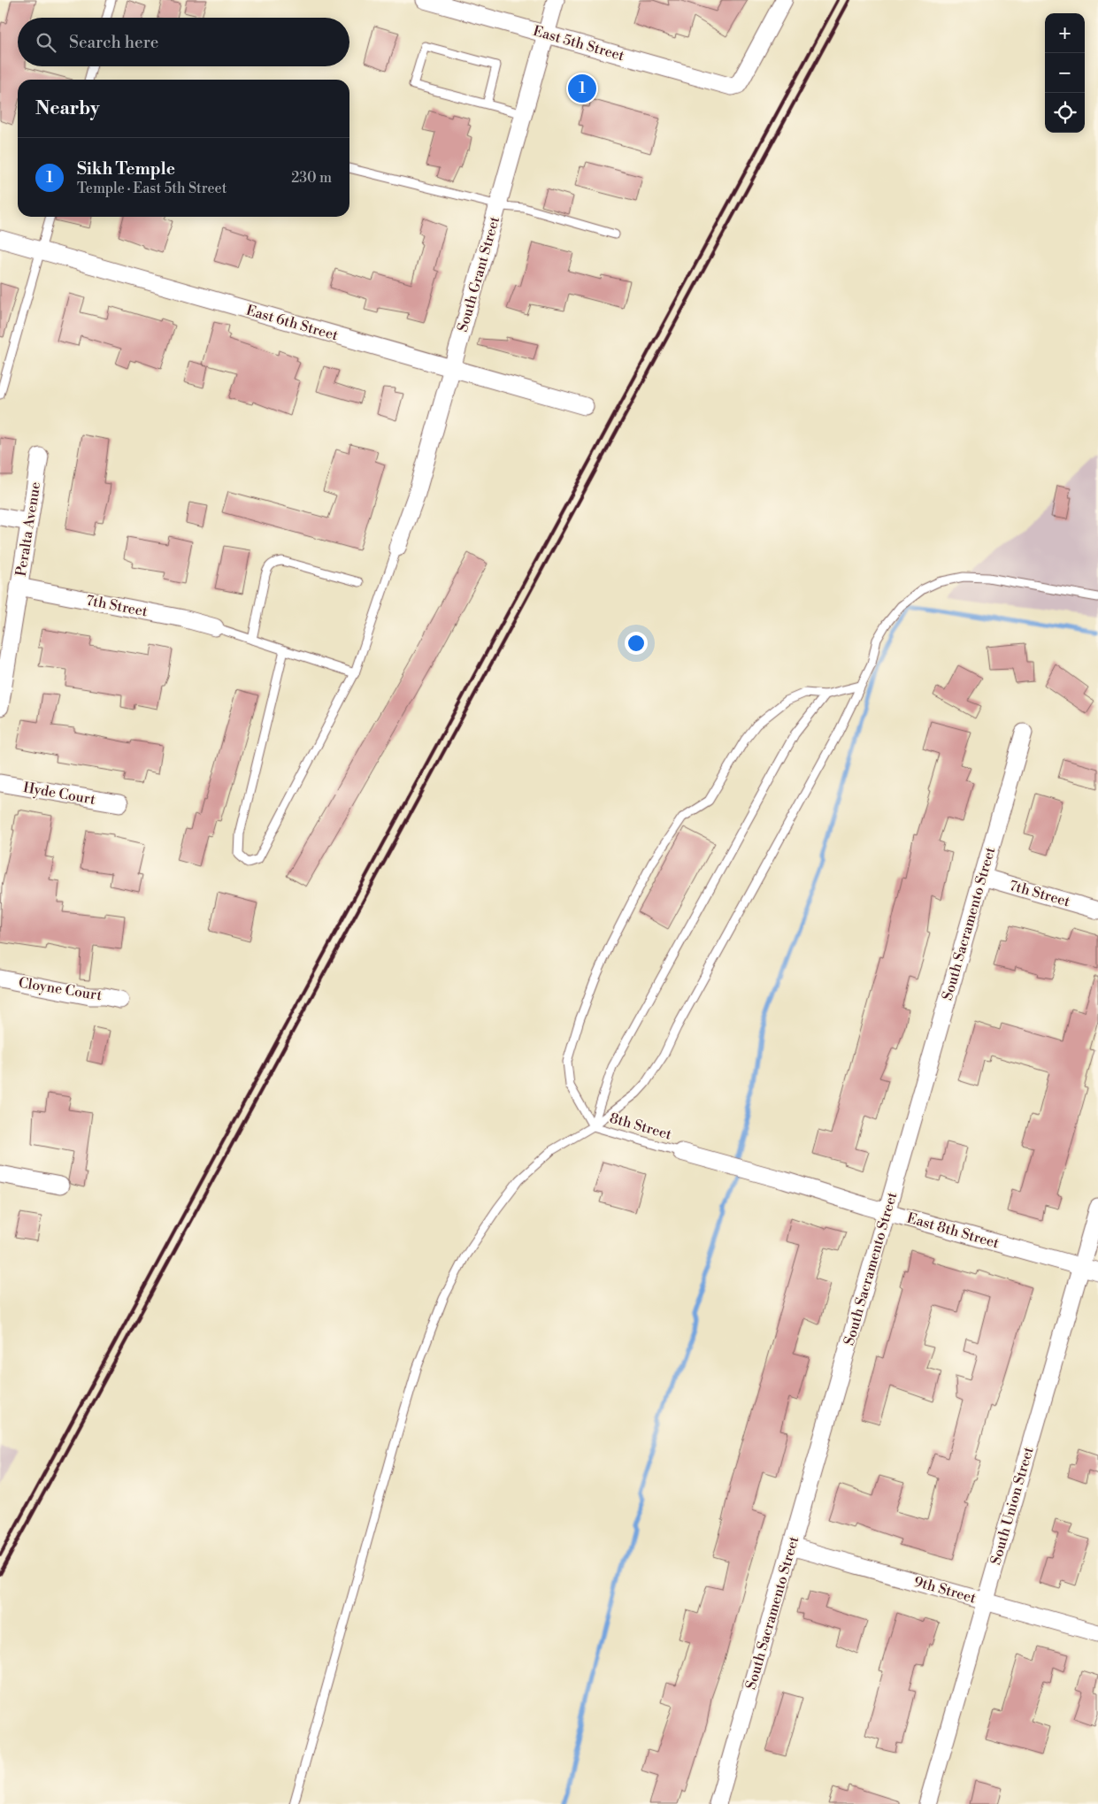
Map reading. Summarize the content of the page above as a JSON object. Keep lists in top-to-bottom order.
{
  "streets": {
    "street": [
      "East 5th Street",
      "South Grant Street",
      "East 6th Street",
      "Peralta Avenue",
      "7th Street",
      "Hyde Court",
      "South Sacramento Street",
      "Cloyne Court",
      "East 8th Street",
      "South Union Street",
      "9th Street"
    ],
    "lane": ["8th Street"]
  },
  "crossings": [
    ["East 5th Street", "South Grant Street"],
    ["South Grant Street", "East 6th Street"],
    ["Peralta Avenue", "7th Street"],
    ["7th Street", "South Sacramento Street"],
    ["South Sacramento Street", "East 8th Street"],
    ["South Sacramento Street", "9th Street"],
    ["8th Street", "East 8th Street"],
    ["East 8th Street", "South Union Street"],
    ["South Union Street", "9th Street"]
  ],
  "page": {
    "map_buttons": ["+", "−"],
    "search": "Search here",
    "pins": "1",
    "heading": "Nearby",
    "list": [
      {
        "mark": "1",
        "name": "Sikh Temple",
        "note": "Temple · East 5th Street",
        "value": "230 m"
      }
    ]
  }
}
